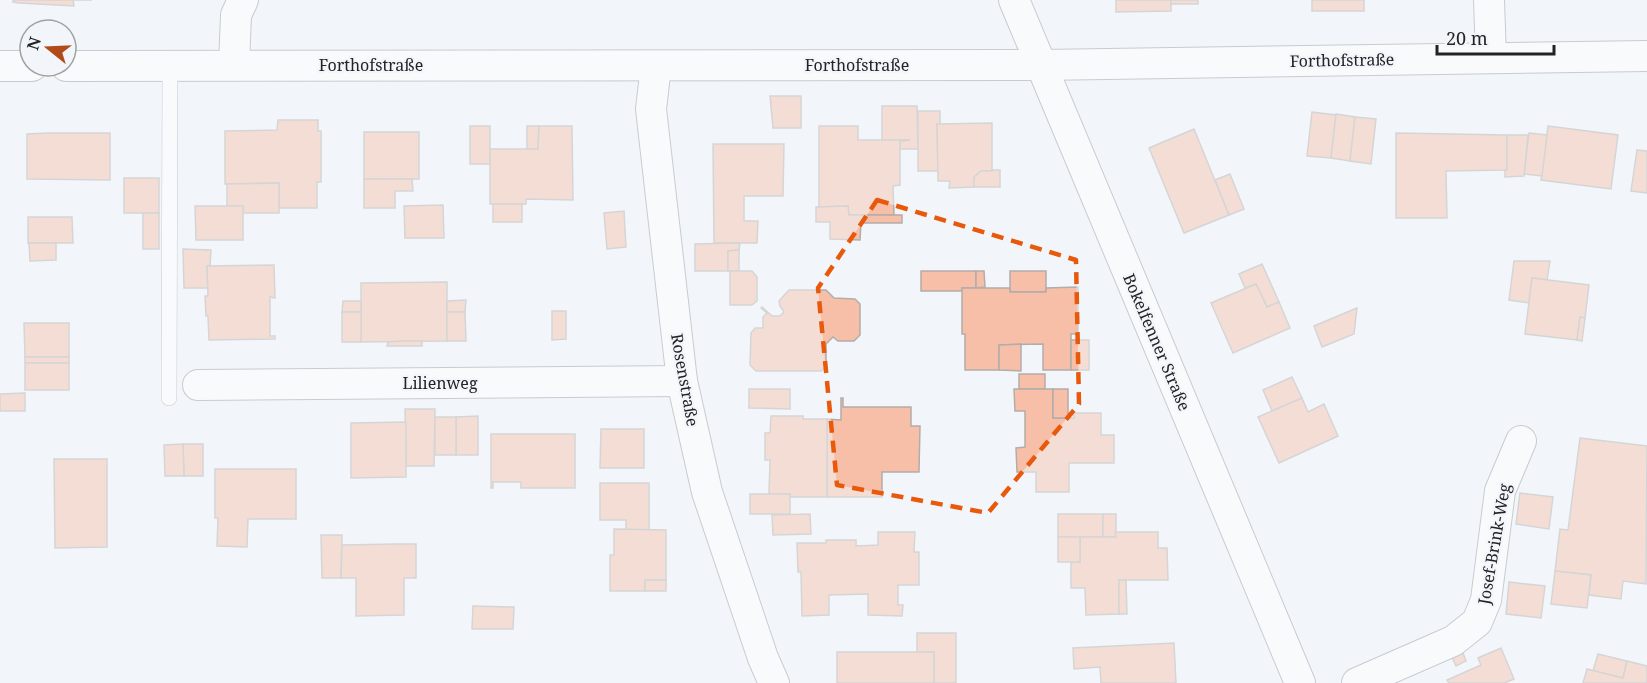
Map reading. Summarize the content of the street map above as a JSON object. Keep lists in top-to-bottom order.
{
  "streets": {
    "street": [
      "Forthofstraße",
      "Bokelfenner Straße",
      "Rosenstraße",
      "Lilienweg",
      "Josef-Brink-Weg"
    ]
  },
  "crossings": [
    ["Forthofstraße", "Bokelfenner Straße"],
    ["Forthofstraße", "Rosenstraße"],
    ["Rosenstraße", "Lilienweg"]
  ],
  "scale_bar": "20 m",
  "north": "left"
}
